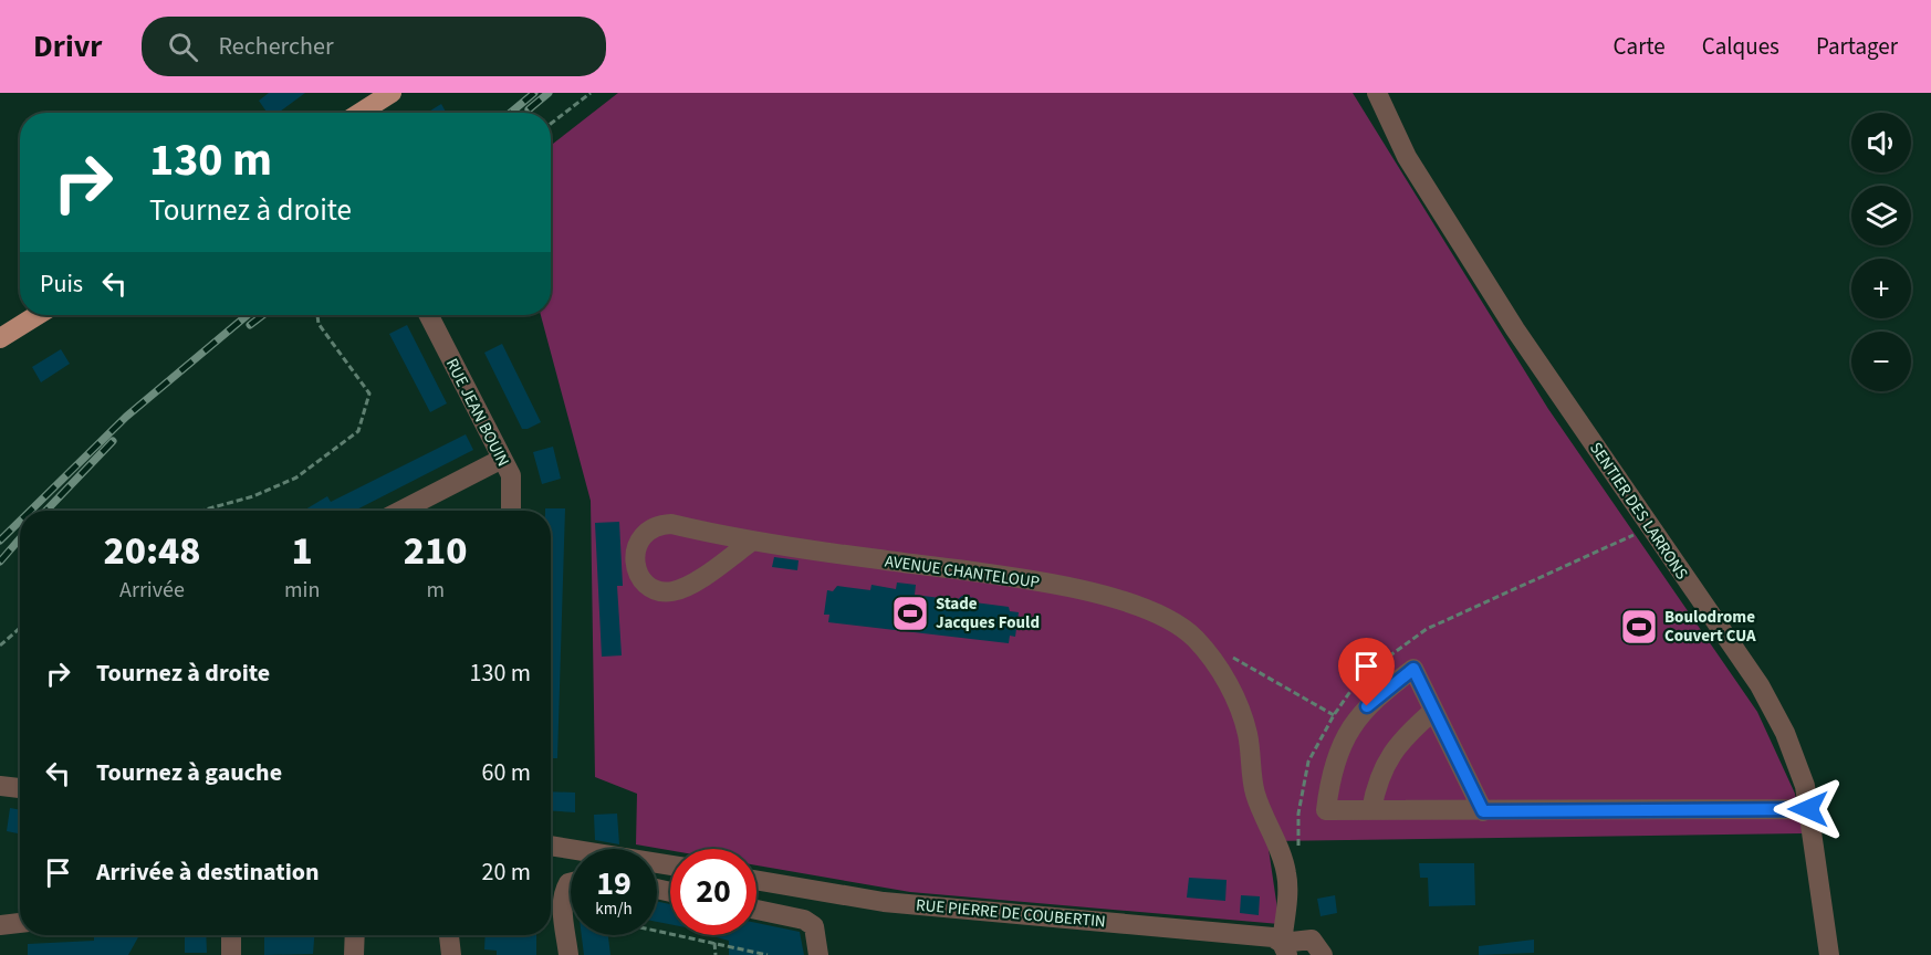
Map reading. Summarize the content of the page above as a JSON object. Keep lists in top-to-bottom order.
{
  "streets": {
    "street": [
      "RUE JEAN BOUIN",
      "SENTIER DES LARRONS",
      "AVENUE CHANTELOUP",
      "RUE PIERRE DE COUBERTIN"
    ]
  },
  "crossings": [
    ["AVENUE CHANTELOUP", "RUE PIERRE DE COUBERTIN"]
  ],
  "places": {
    "sports": ["Stade Jacques Fould", "Boulodrome Couvert CUA"]
  },
  "page": {
    "header": "Drivr",
    "search": "Rechercher",
    "nav": ["Carte", "Calques", "Partager"],
    "map_buttons": ["+", "−"],
    "turn": ["130 m", "Tournez à droite"],
    "then": "Puis",
    "eta": [
      "20:48",
      "Arrivée",
      "1",
      "min",
      "210",
      "m"
    ],
    "list": [
      {
        "name": "Tournez à droite",
        "value": "130 m"
      },
      {
        "name": "Tournez à gauche",
        "value": "60 m"
      },
      {
        "name": "Arrivée à destination",
        "value": "20 m"
      }
    ],
    "speed": "19 km/h",
    "limit": "20"
  }
}
